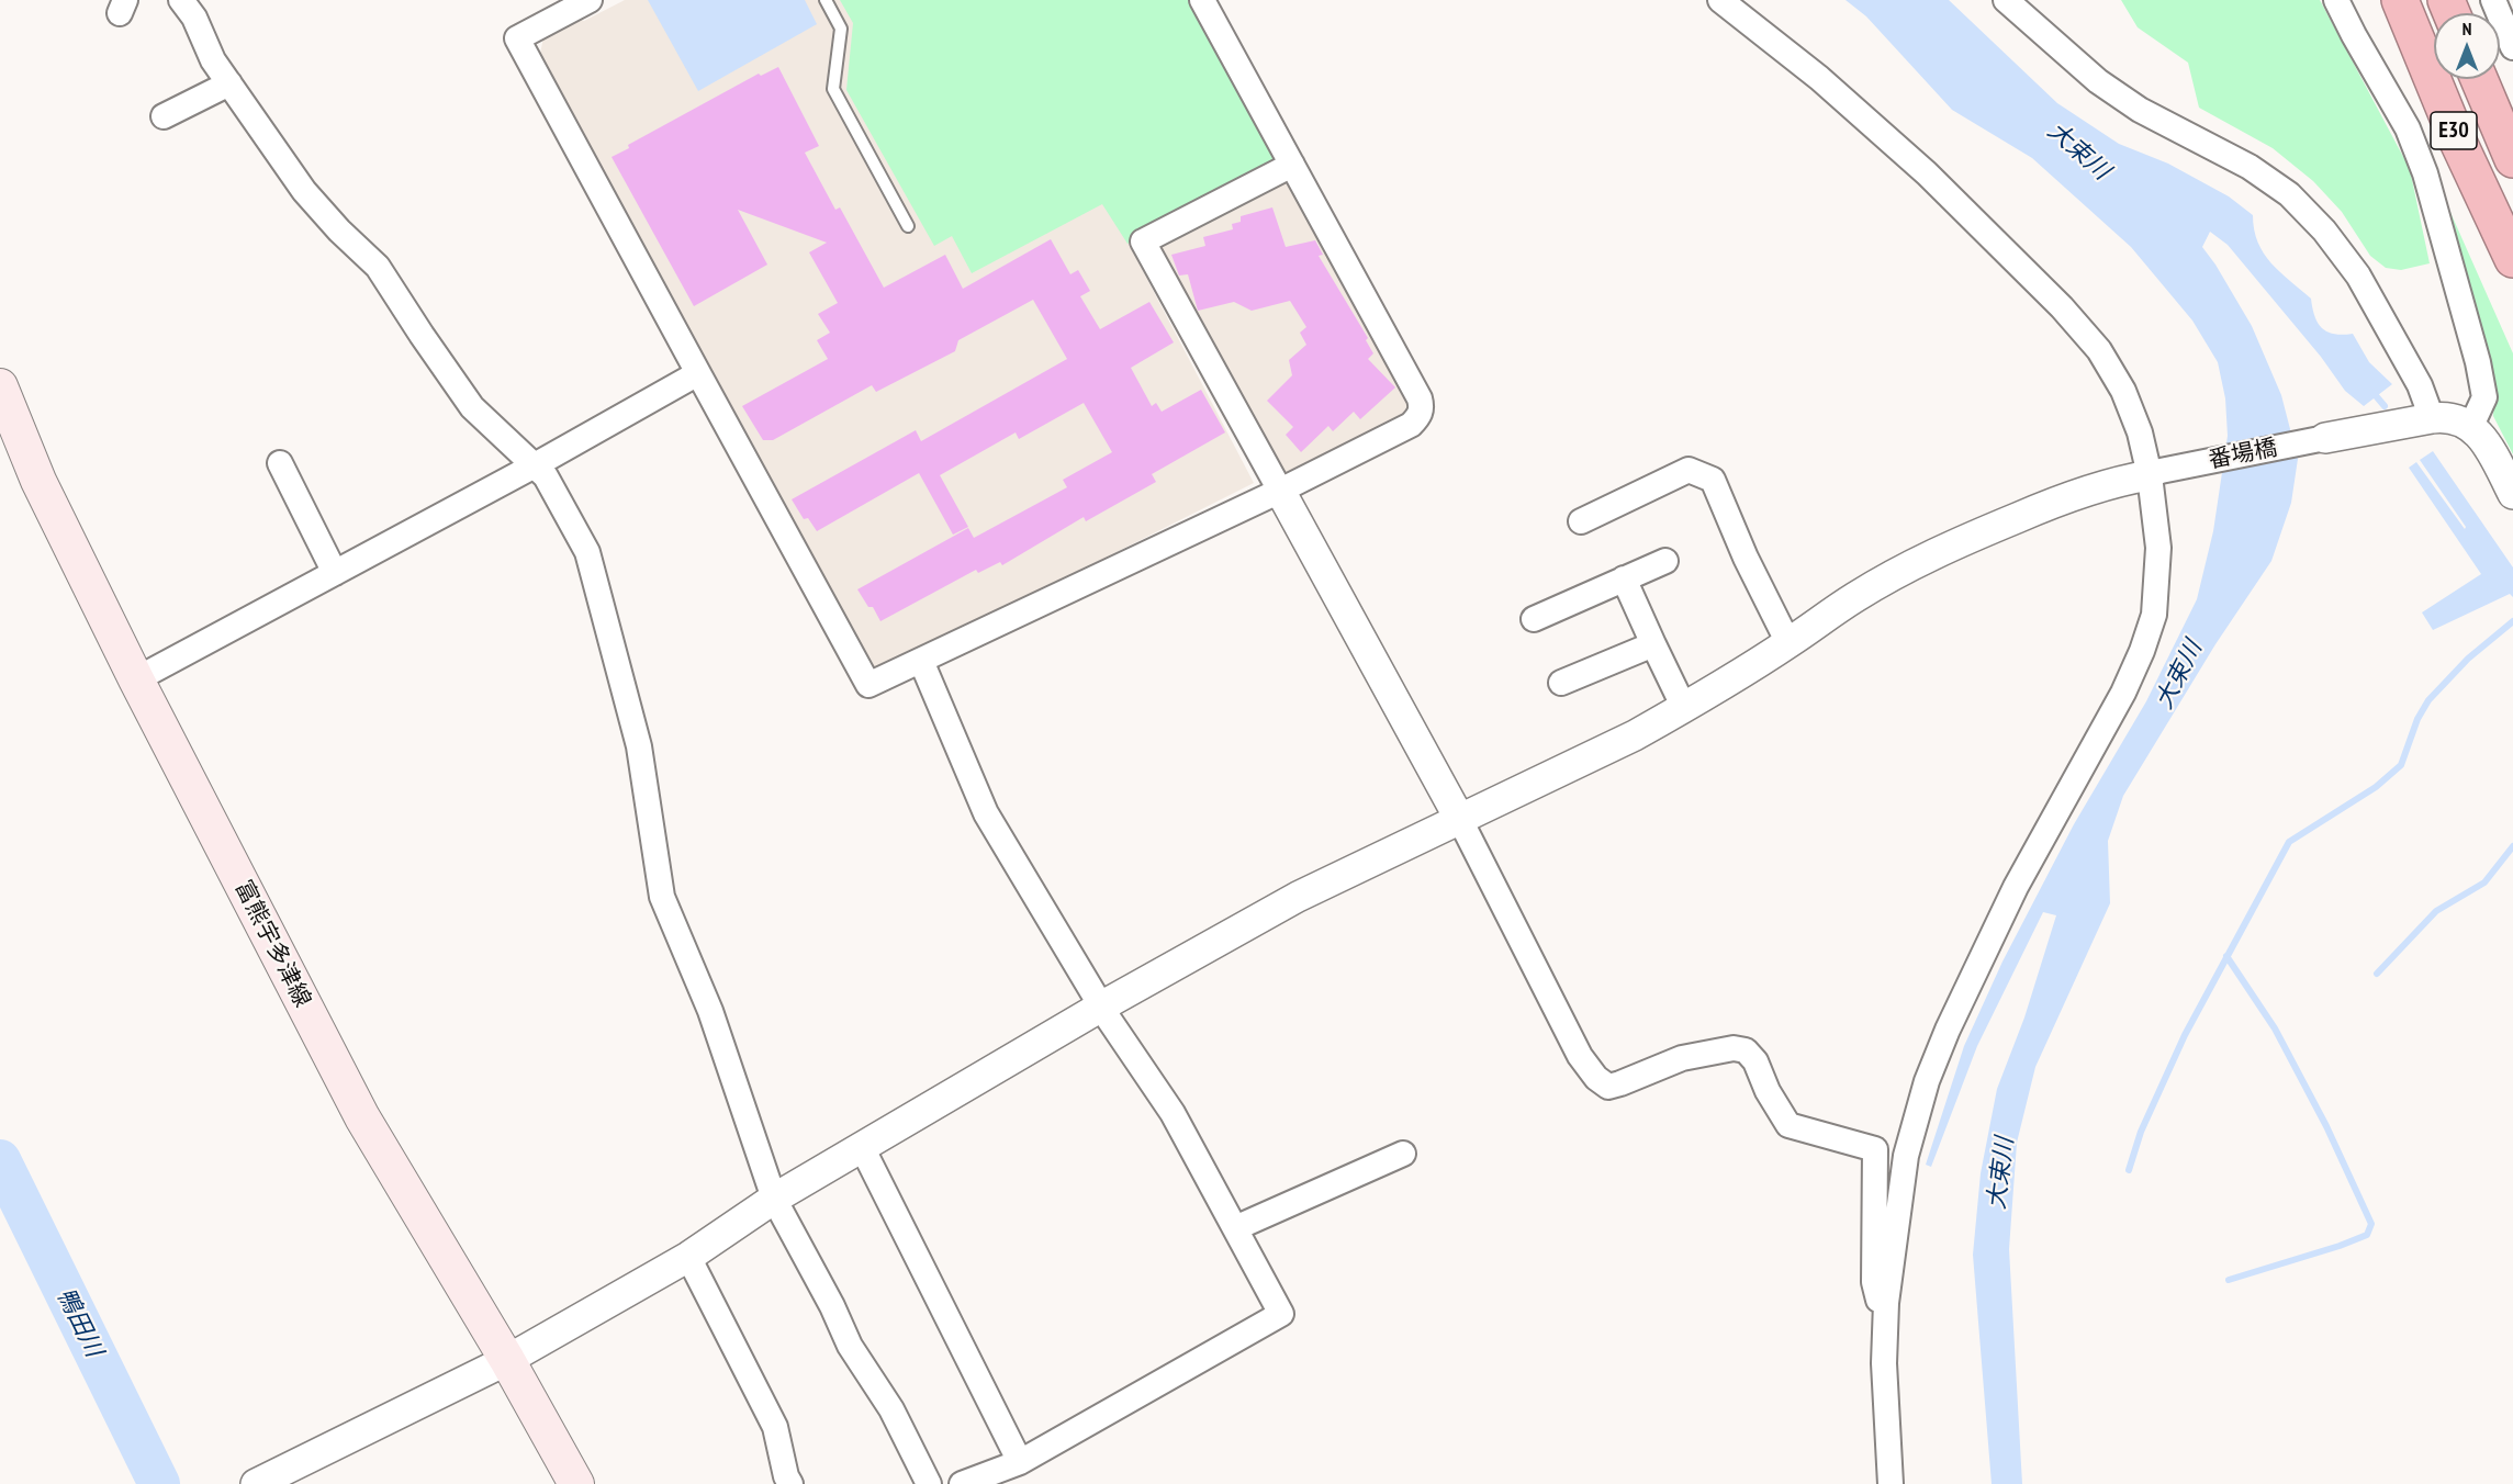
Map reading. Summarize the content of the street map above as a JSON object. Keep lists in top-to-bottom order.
{
  "streets": {
    "highway": ["E30"],
    "main road": ["富熊宇多津線"],
    "street": ["番場橋"]
  },
  "water": ["大束川", "鴨田川"],
  "north": "top"
}
